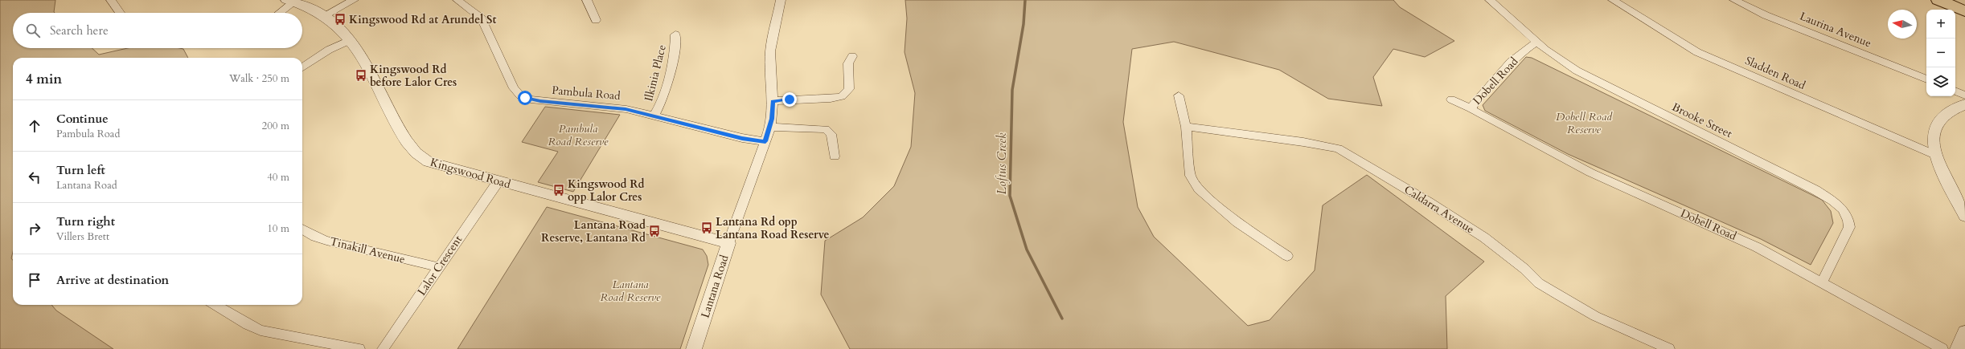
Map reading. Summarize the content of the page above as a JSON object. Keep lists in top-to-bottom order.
{
  "streets": {
    "street": [
      "Laurina Avenue",
      "Ilkinia Place",
      "Sladden Road",
      "Dobell Road",
      "Pambula Road",
      "Brooke Street",
      "Kingswood Road",
      "Caldarra Avenue",
      "Tinakill Avenue",
      "Lalor Crescent",
      "Lantana Road"
    ]
  },
  "crossings": [
    ["Ilkinia Place", "Pambula Road"],
    ["Dobell Road", "Brooke Street"],
    ["Pambula Road", "Lantana Road"],
    ["Kingswood Road", "Lalor Crescent"],
    ["Kingswood Road", "Lantana Road"],
    ["Tinakill Avenue", "Lalor Crescent"]
  ],
  "water": ["Loftus Creek"],
  "parks": ["Dobell Road Reserve", "Pambula Road Reserve", "Lantana Road Reserve"],
  "places": {
    "bus stop": [
      "Kingswood Rd at Arundel St",
      "Kingswood Rd before Lalor Cres",
      "Kingswood Rd opp Lalor Cres",
      "Lantana Rd opp Lantana Road Reserve",
      "Lantana Road Reserve, Lantana Rd"
    ]
  },
  "north": "left",
  "page": {
    "map_buttons": ["+", "−"],
    "search": "Search here",
    "heading": ["4 min", "Walk · 250 m"],
    "list": [
      ["Continue", "Pambula Road", "200 m"],
      ["Turn left", "Lantana Road", "40 m"],
      ["Turn right", "Villers Brett", "10 m"],
      "Arrive at destination"
    ]
  }
}
